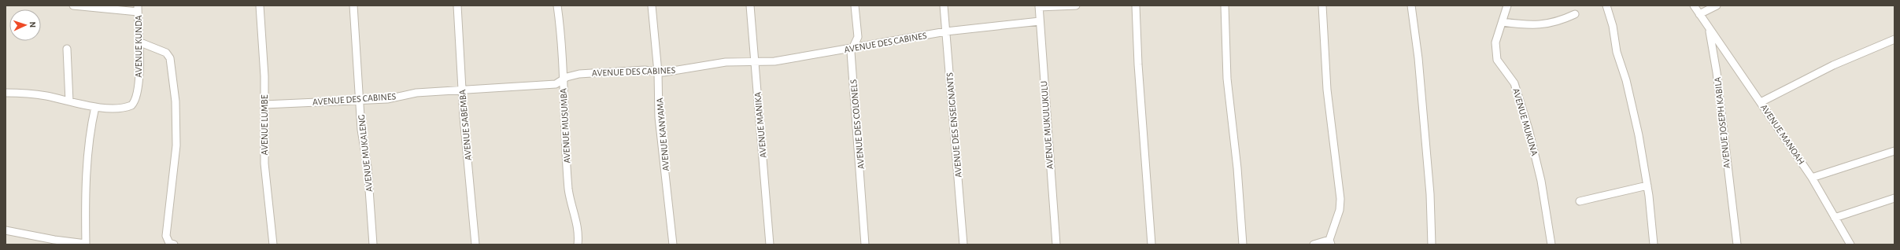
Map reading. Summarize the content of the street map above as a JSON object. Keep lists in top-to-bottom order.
{
  "streets": {
    "street": [
      "AVENUE DES CABINES",
      "AVENUE KUNDA",
      "AVENUE MUKUNA",
      "AVENUE JOSEPH KABILA",
      "AVENUE DES COLONELS",
      "AVENUE LUMBE",
      "AVENUE SABEMBA",
      "AVENUE MANIKA",
      "AVENUE DES ENSEIGNANTS",
      "AVENUE MUKULUKULU",
      "AVENUE MUSUMBA",
      "AVENUE KANYAMA",
      "AVENUE MANOAH",
      "AVENUE MUKALENG"
    ]
  },
  "crossings": [
    ["AVENUE DES CABINES", "AVENUE DES COLONELS"],
    ["AVENUE DES CABINES", "AVENUE LUMBE"],
    ["AVENUE DES CABINES", "AVENUE SABEMBA"],
    ["AVENUE DES CABINES", "AVENUE MANIKA"],
    ["AVENUE DES CABINES", "AVENUE DES ENSEIGNANTS"],
    ["AVENUE DES CABINES", "AVENUE MUKULUKULU"],
    ["AVENUE DES CABINES", "AVENUE MUSUMBA"],
    ["AVENUE DES CABINES", "AVENUE KANYAMA"],
    ["AVENUE DES CABINES", "AVENUE MUKALENG"],
    ["AVENUE JOSEPH KABILA", "AVENUE MANOAH"]
  ],
  "north": "right"
}
